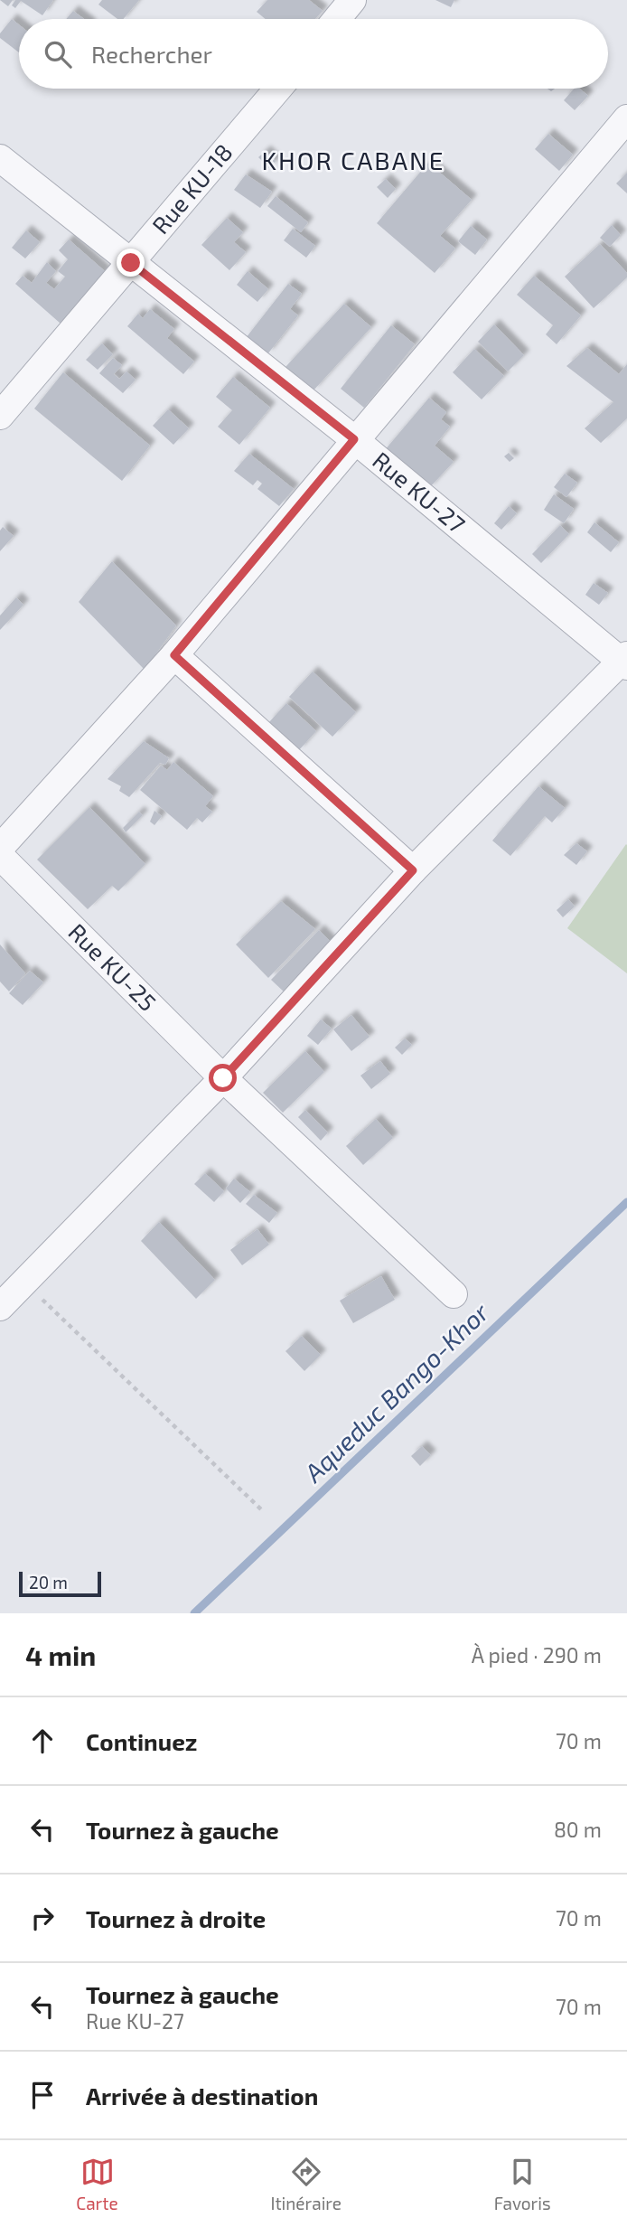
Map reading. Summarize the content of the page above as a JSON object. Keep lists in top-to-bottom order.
{
  "streets": {
    "street": ["Rue KU-18", "Rue KU-27", "Rue KU-25"]
  },
  "crossings": [
    ["Rue KU-18", "Rue KU-27"]
  ],
  "districts": ["KHOR CABANE"],
  "water": ["Aqueduc Bango-Khor"],
  "scale_bar": "20 m",
  "page": {
    "search": "Rechercher",
    "scale": "20 m",
    "heading": ["4 min", "À pied · 290 m"],
    "list": [
      ["Continuez", "70 m"],
      ["Tournez à gauche", "80 m"],
      ["Tournez à droite", "70 m"],
      ["Tournez à gauche", "Rue KU-27", "70 m"],
      "Arrivée à destination"
    ],
    "nav": ["Carte", "Itinéraire", "Favoris"]
  }
}
